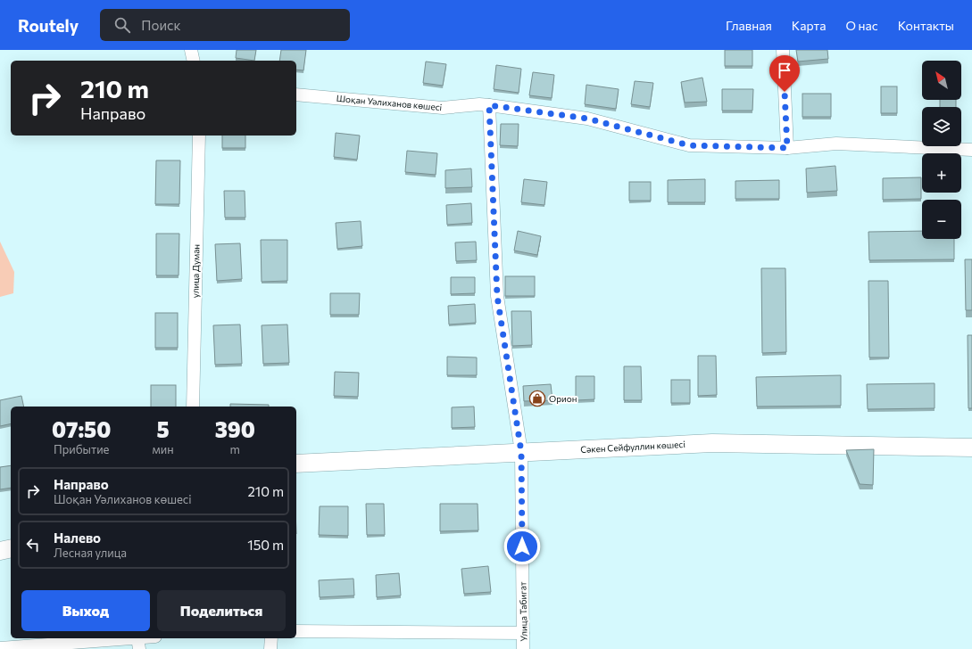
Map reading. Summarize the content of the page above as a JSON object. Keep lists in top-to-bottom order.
{
  "streets": {
    "street": [
      "Шоқан Уәлиханов көшесі",
      "улица Думан",
      "Сәкен Сейфуллин көшесі",
      "Улица Табигат"
    ]
  },
  "crossings": [
    ["Шоқан Уәлиханов көшесі", "Улица Табигат"],
    ["Сәкен Сейфуллин көшесі", "Улица Табигат"]
  ],
  "places": {
    "shop": ["Орион"]
  },
  "north": "top left",
  "page": {
    "header": "Routely",
    "search": "Поиск",
    "nav": [
      "Главная",
      "Карта",
      "О нас",
      "Контакты"
    ],
    "map_buttons": ["+", "−"],
    "turn": ["210 m", "Направо"],
    "eta": [
      "07:50",
      "Прибытие",
      "5",
      "мин",
      "390",
      "m"
    ],
    "list": [
      {
        "name": "Направо",
        "note": "Шоқан Уәлиханов көшесі",
        "value": "210 m"
      },
      {
        "name": "Налево",
        "note": "Лесная улица",
        "value": "150 m"
      }
    ],
    "buttons": ["Выход", "Поделиться"]
  }
}
